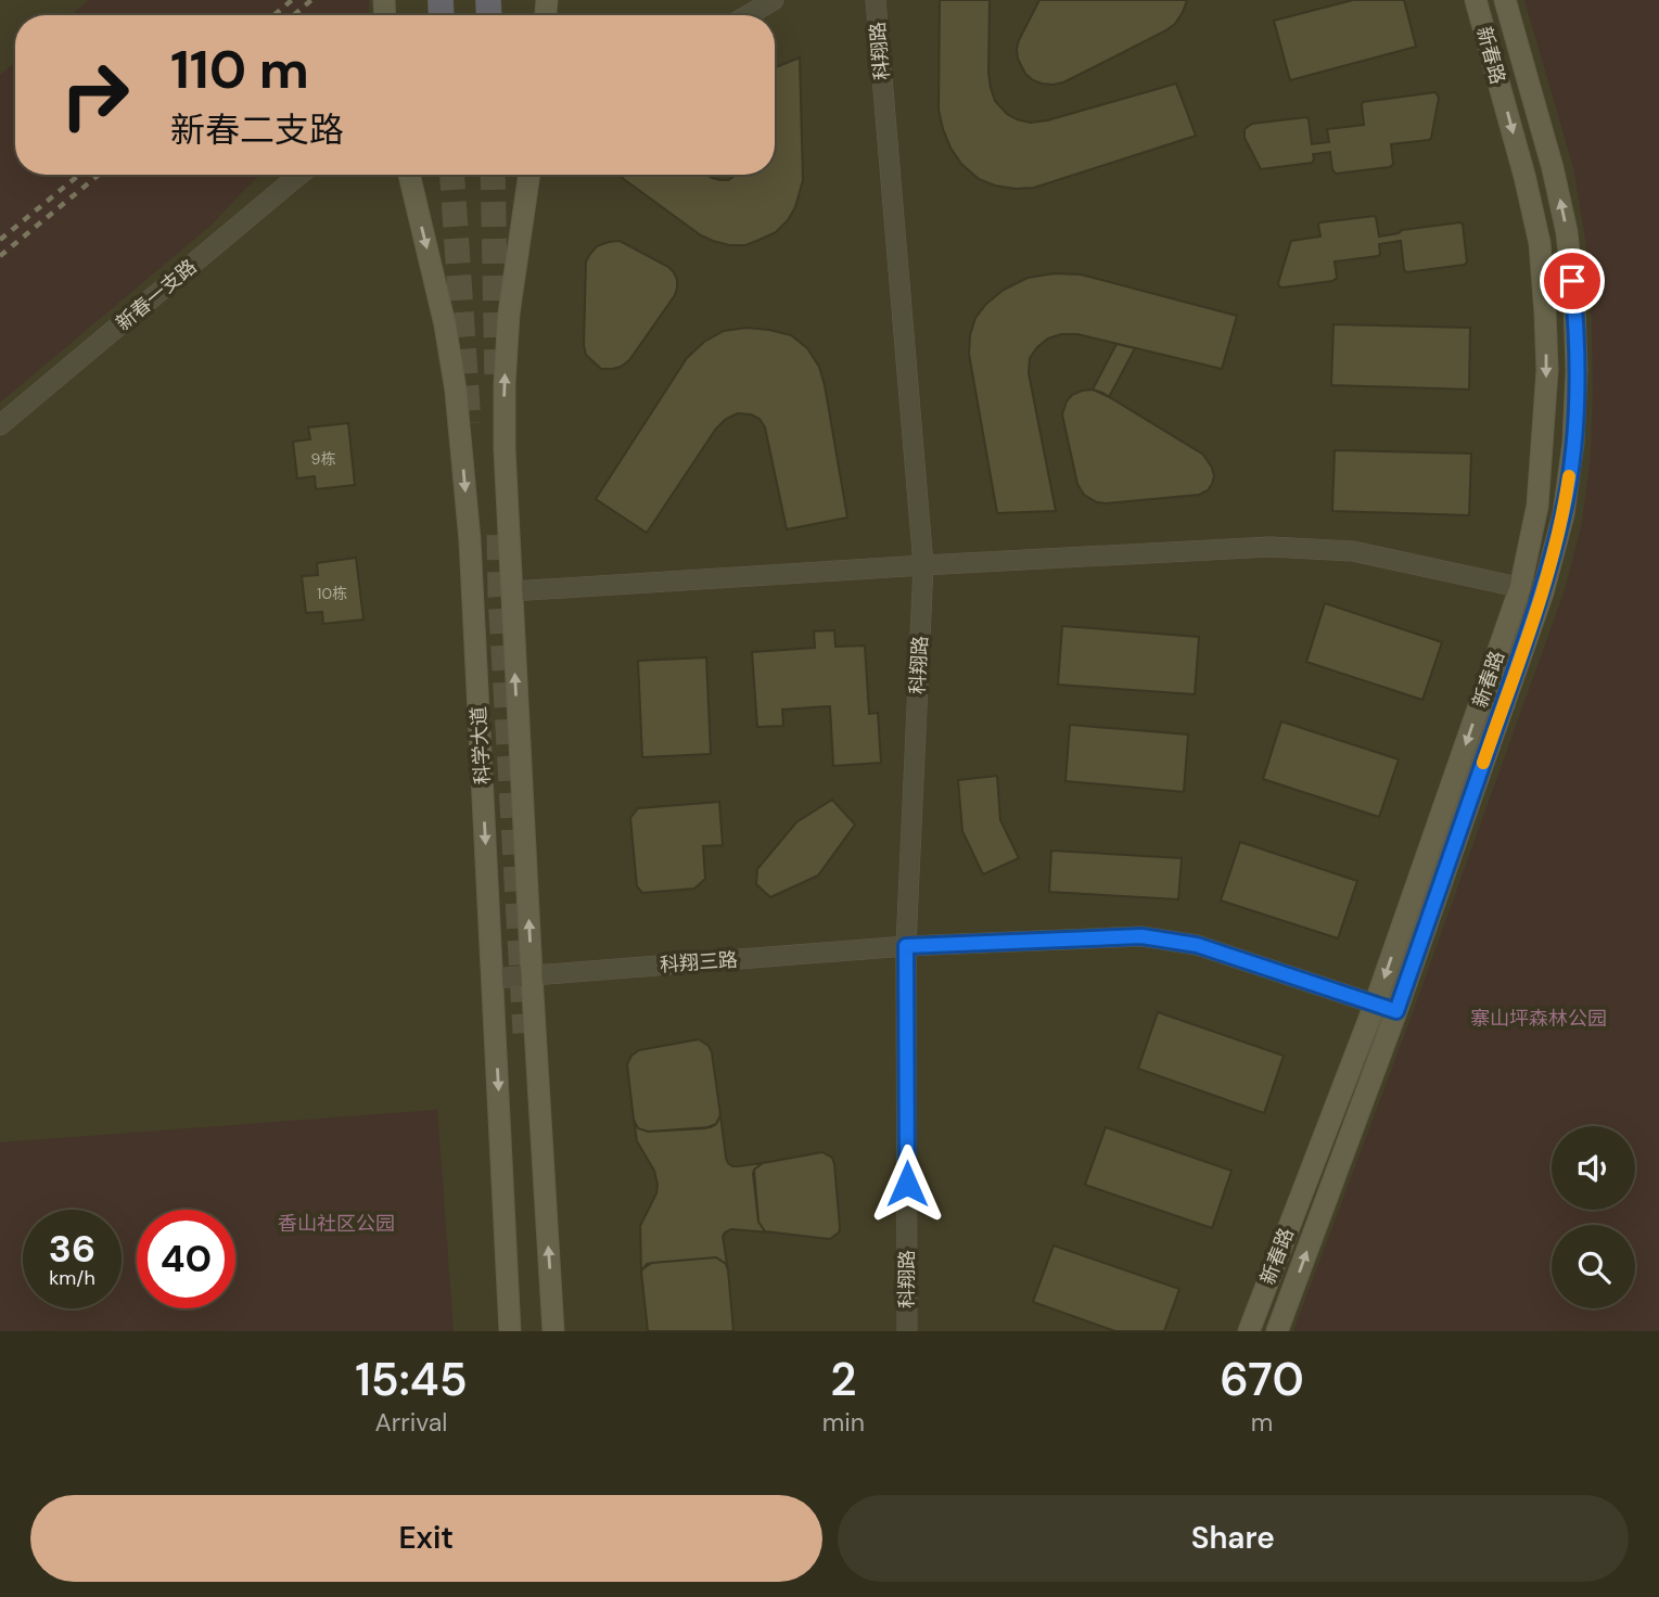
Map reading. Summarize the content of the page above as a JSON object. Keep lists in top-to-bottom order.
{
  "streets": {
    "main road": ["新春路", "科学大道"],
    "street": ["科翔路", "新春一支路", "科翔三路"]
  },
  "crossings": [
    ["科翔路", "科翔三路"],
    ["新春路", "科翔三路"],
    ["科学大道", "科翔三路"]
  ],
  "parks": ["寨山坪森林公园", "香山社区公园"],
  "house_numbers": ["9栋", "10栋"],
  "page": {
    "turn": ["110 m", "新春二支路"],
    "speed": "36 km/h",
    "limit": "40",
    "eta": [
      "15:45",
      "Arrival",
      "2",
      "min",
      "670",
      "m"
    ],
    "buttons": ["Exit", "Share"]
  }
}
